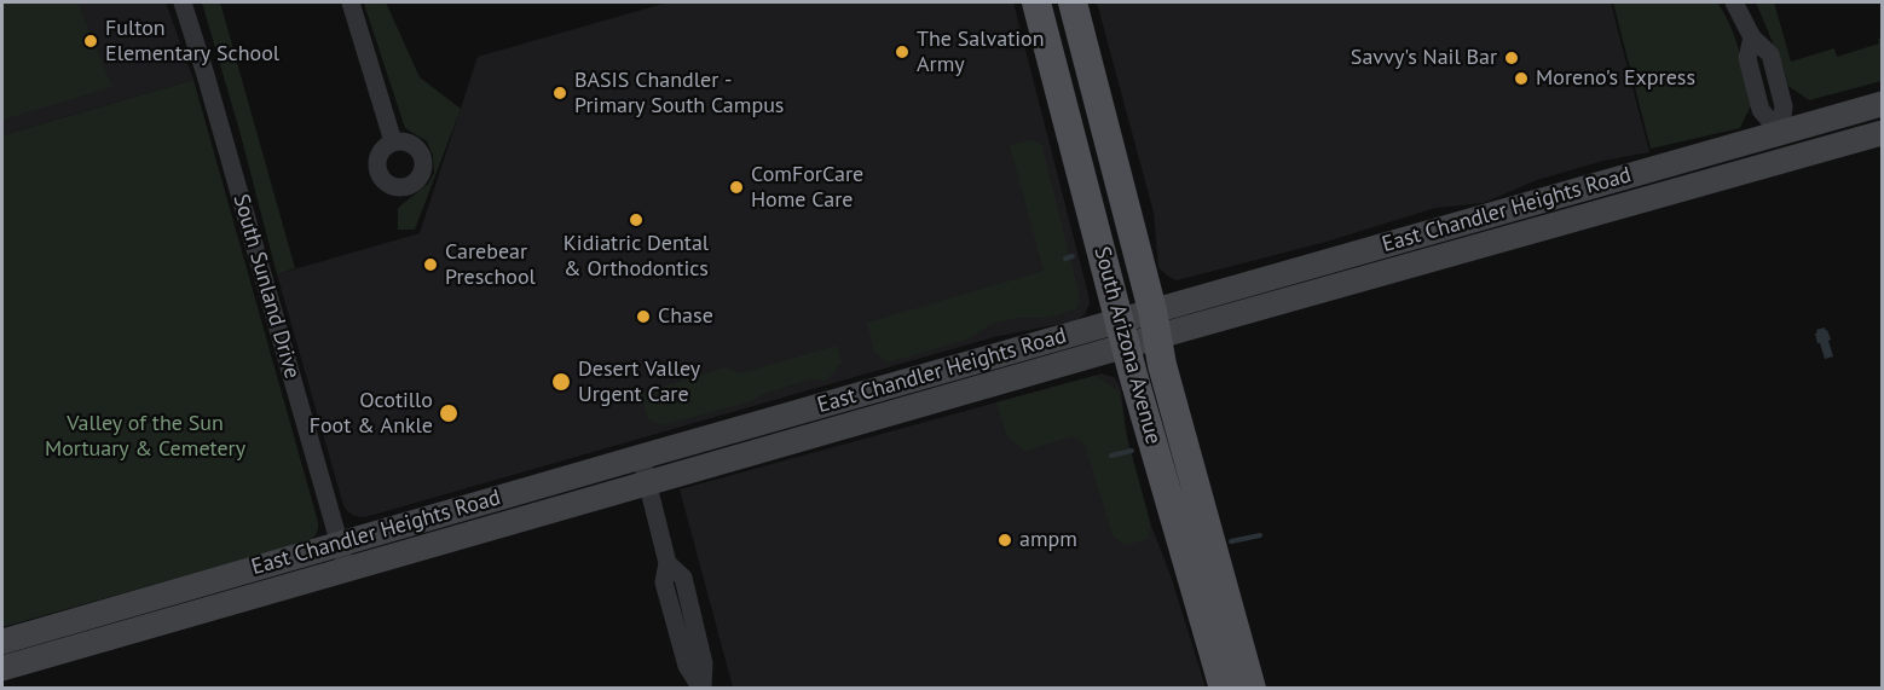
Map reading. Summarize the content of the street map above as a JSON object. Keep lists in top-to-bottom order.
{
  "streets": {
    "main road": ["East Chandler Heights Road", "South Arizona Avenue"],
    "street": ["South Sunland Drive"]
  },
  "crossings": [
    ["East Chandler Heights Road", "South Sunland Drive"],
    ["East Chandler Heights Road", "South Arizona Avenue"]
  ],
  "parks": ["Valley of the Sun Mortuary & Cemetery"],
  "places": [
    "Fulton Elementary School",
    "The Salvation Army",
    "Savvy's Nail Bar",
    "Moreno's Express",
    "BASIS Chandler - Primary South Campus",
    "ComForCare Home Care",
    "Kidiatric Dental & Orthodontics",
    "Carebear Preschool",
    "Chase",
    "Desert Valley Urgent Care",
    "Ocotillo Foot & Ankle",
    "ampm"
  ]
}
